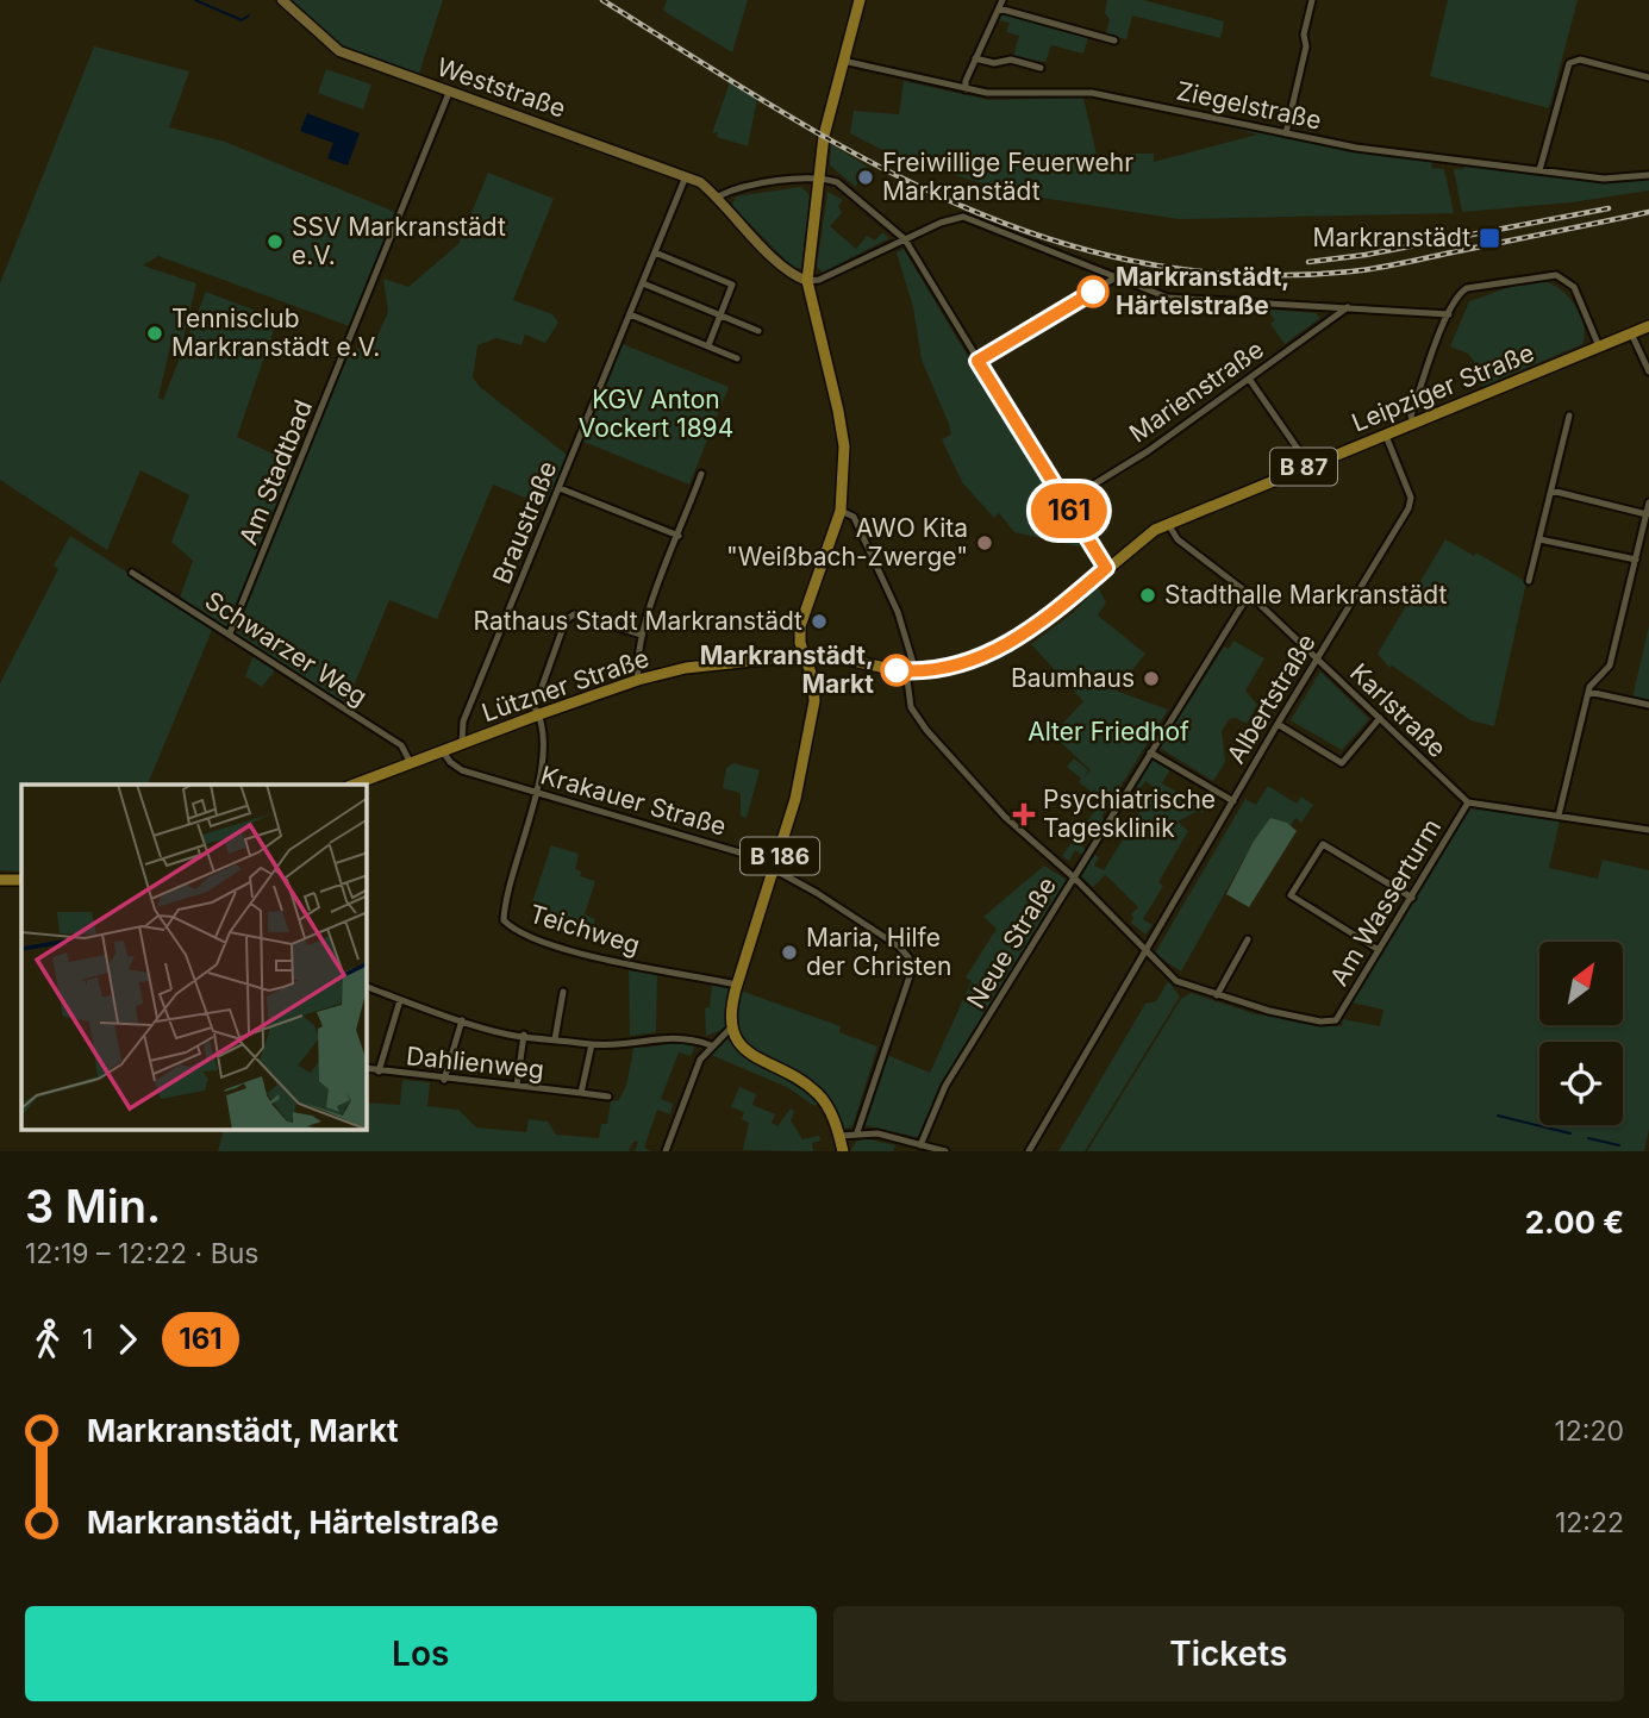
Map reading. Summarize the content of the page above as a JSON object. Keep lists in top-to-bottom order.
{
  "streets": {
    "main road": [
      "Weststraße",
      "Leipziger Straße",
      "B 87",
      "Lützner Straße",
      "B 186"
    ],
    "street": [
      "Ziegelstraße",
      "Marienstraße",
      "Am Stadtbad",
      "Braustraße",
      "Schwarzer Weg",
      "Albertstraße",
      "Karlstraße",
      "Krakauer Straße",
      "Am Wasserturm",
      "Teichweg",
      "Neue Straße",
      "Dahlienweg"
    ]
  },
  "crossings": [
    ["Weststraße", "Am Stadtbad"],
    ["Weststraße", "Braustraße"],
    ["Weststraße", "B 186"],
    ["Ziegelstraße", "B 186"],
    ["Leipziger Straße", "Lützner Straße"],
    ["Leipziger Straße", "Albertstraße"],
    ["Leipziger Straße", "Karlstraße"],
    ["Leipziger Straße", "B 186"],
    ["Am Stadtbad", "Schwarzer Weg"],
    ["Braustraße", "Lützner Straße"],
    ["Schwarzer Weg", "Lützner Straße"],
    ["Lützner Straße", "Krakauer Straße"],
    ["Lützner Straße", "B 186"],
    ["Albertstraße", "Karlstraße"],
    ["Karlstraße", "Am Wasserturm"],
    ["Karlstraße", "Neue Straße"],
    ["Krakauer Straße", "B 186"],
    ["Krakauer Straße", "Teichweg"],
    ["B 186", "Teichweg"]
  ],
  "parks": ["KGV Anton Vockert 1894", "Alter Friedhof"],
  "places": {
    "other": [
      "Freiwillige Feuerwehr Markranstädt",
      "SSV Markranstädt e.V.",
      "Markranstädt, Härtelstraße",
      "Tennisclub Markranstädt e.V.",
      "AWO Kita \"Weißbach-Zwerge\"",
      "Stadthalle Markranstädt",
      "Rathaus Stadt Markranstädt",
      "Markranstädt, Markt",
      "Baumhaus",
      "Maria, Hilfe der Christen"
    ],
    "transit": ["Markranstädt"],
    "health": ["Psychiatrische Tagesklinik"]
  },
  "lines": ["bus line 161"],
  "north": "top right",
  "page": {
    "on_map": "161",
    "heading": ["3 Min.", "12:19 – 12:22 · Bus", "2.00 €"],
    "legs": ["1", "161"],
    "list": [
      {
        "name": "Markranstädt, Markt",
        "value": "12:20"
      },
      {
        "name": "Markranstädt, Härtelstraße",
        "value": "12:22"
      }
    ],
    "buttons": ["Los", "Tickets"]
  }
}
